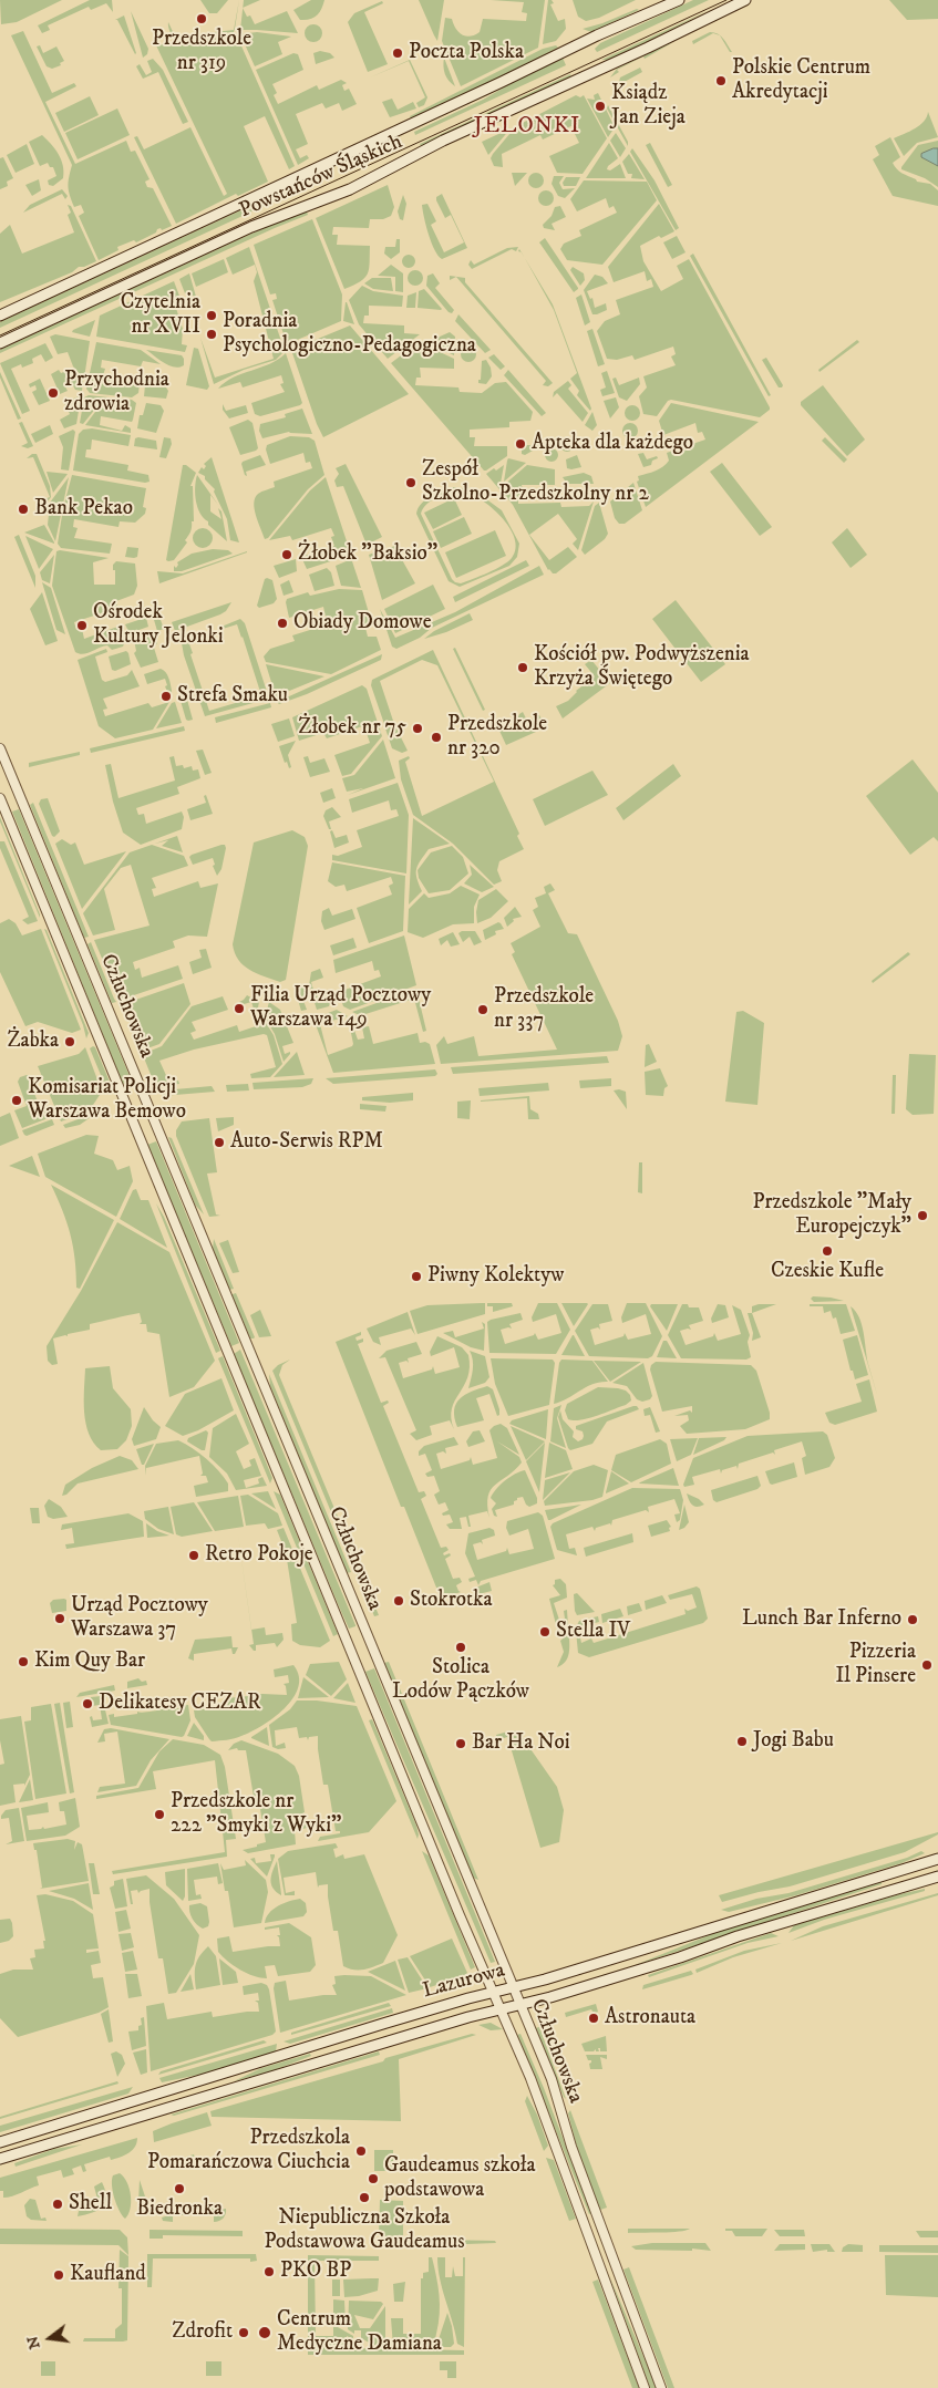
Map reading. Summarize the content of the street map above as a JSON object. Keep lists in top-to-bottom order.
{
  "streets": {
    "main road": ["Powstańców Śląskich", "Lazurowa"],
    "street": ["Człuchowska"]
  },
  "crossings": [
    ["Człuchowska", "Lazurowa"]
  ],
  "districts": ["JELONKI"],
  "places": [
    "Przedszkole nr 319",
    "Poczta Polska",
    "Polskie Centrum Akredytacji",
    "Ksiądz Jan Zieja",
    "Czytelnia nr XVII",
    "Poradnia Psychologiczno-Pedagogiczna",
    "Przychodnia zdrowia",
    "Apteka dla każdego",
    "Zespół Szkolno-Przedszkolny nr 2",
    "Bank Pekao",
    "Żłobek \"Baksio\"",
    "Obiady Domowe",
    "Ośrodek Kultury Jelonki",
    "Kościół pw. Podwyższenia Krzyża Świętego",
    "Strefa Smaku",
    "Żłobek nr 75",
    "Przedszkole nr 320",
    "Filia Urząd Pocztowy Warszawa 149",
    "Przedszkole nr 337",
    "Żabka",
    "Komisariat Policji Warszawa Bemowo",
    "Auto-Serwis RPM",
    "Przedszkole \"Mały Europejczyk\"",
    "Czeskie Kufle",
    "Piwny Kolektyw",
    "Retro Pokoje",
    "Stokrotka",
    "Urząd Pocztowy Warszawa 37",
    "Lunch Bar Inferno",
    "Stella IV",
    "Stolica Lodów Pączków",
    "Kim Quy Bar",
    "Pizzeria Il Pinsere",
    "Delikatesy CEZAR",
    "Jogi Babu",
    "Bar Ha Noi",
    "Przedszkole nr 222 \"Smyki z Wyki\"",
    "Astronauta",
    "Przedszkola Pomarańczowa Ciuchcia",
    "Gaudeamus szkoła podstawowa",
    "Biedronka",
    "Niepubliczna Szkoła Podstawowa Gaudeamus",
    "Shell",
    "PKO BP",
    "Kaufland",
    "Zdrofit",
    "Centrum Medyczne Damiana"
  ],
  "north": "left"
}
